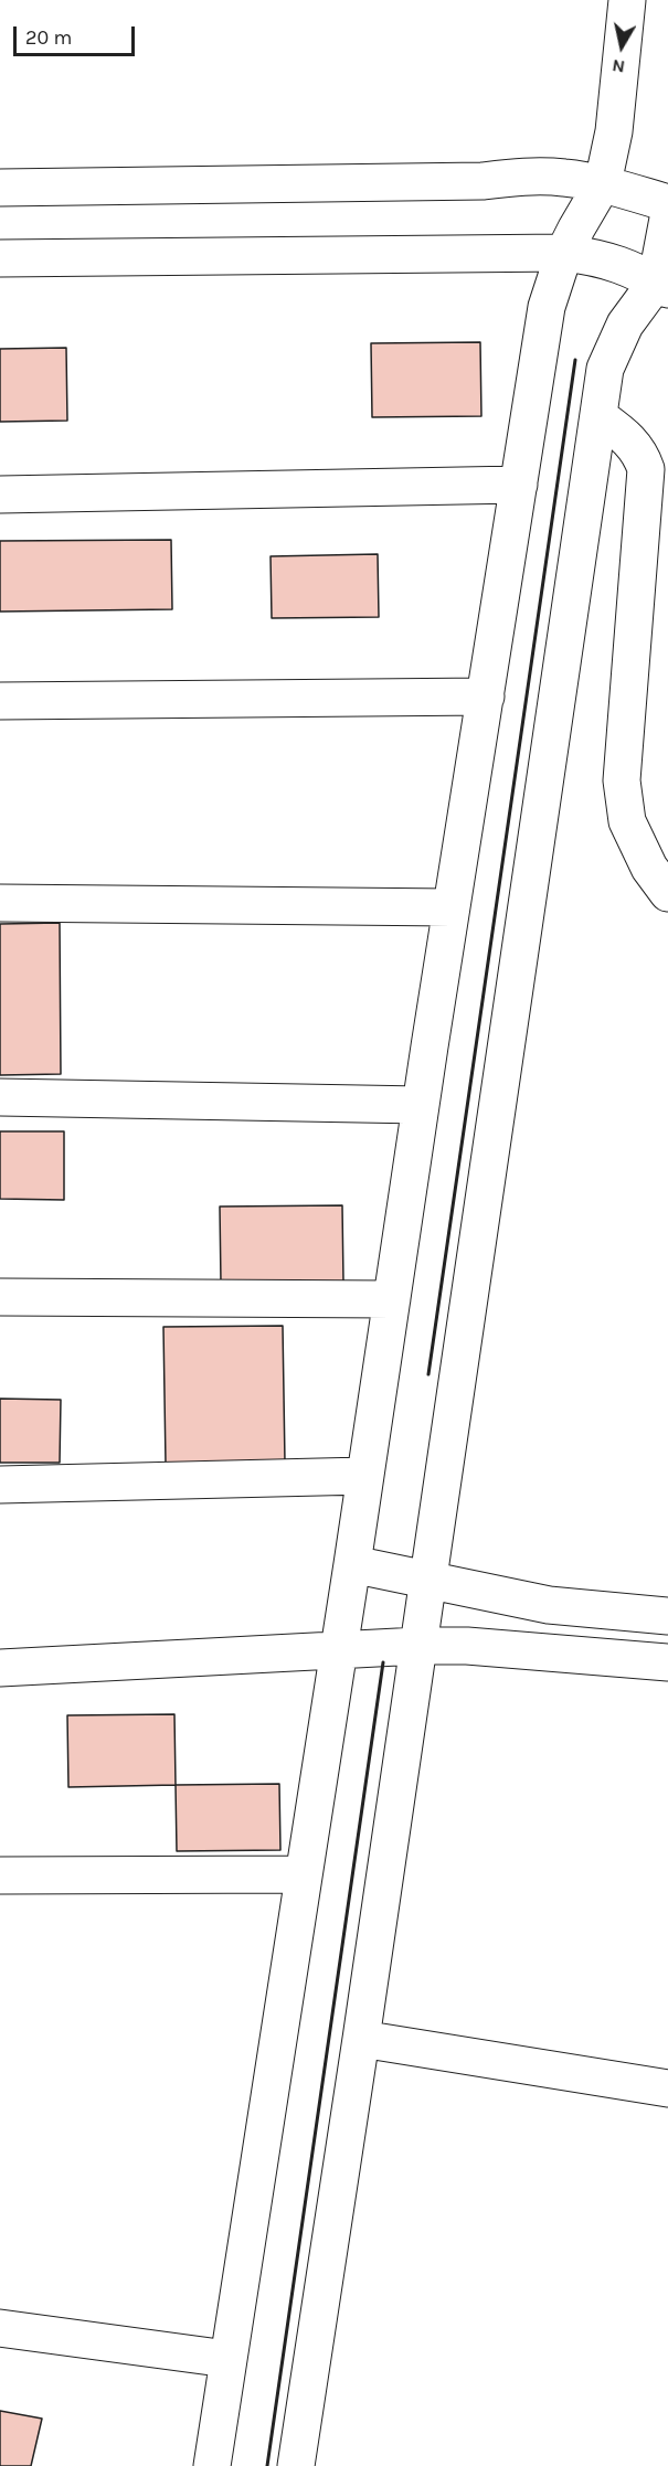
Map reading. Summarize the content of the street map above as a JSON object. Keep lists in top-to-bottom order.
{
  "scale_bar": "20 m",
  "north": "bottom"
}
